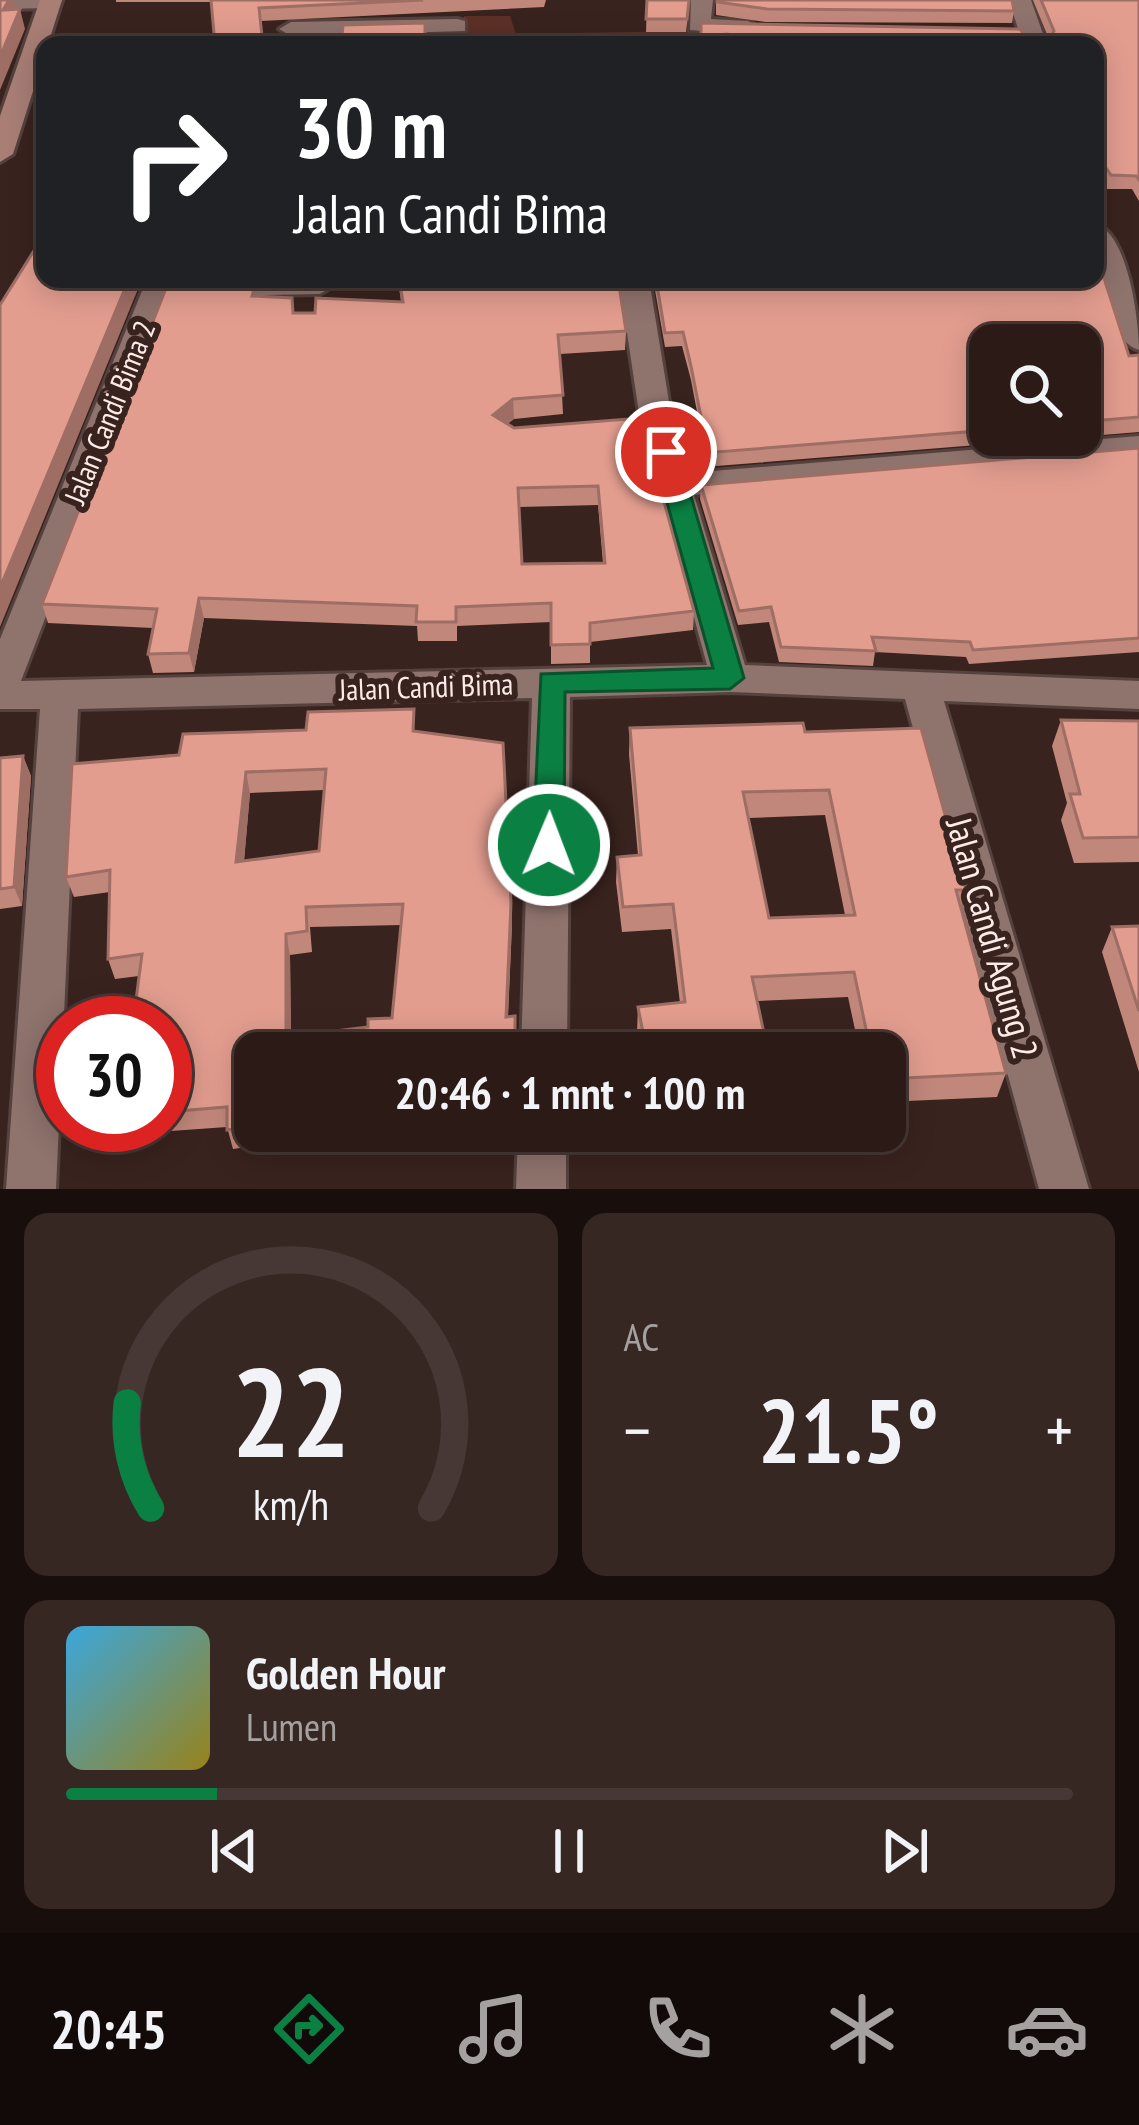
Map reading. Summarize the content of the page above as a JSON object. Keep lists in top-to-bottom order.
{
  "streets": {
    "street": ["Jalan Candi Bima 2", "Jalan Candi Bima", "Jalan Candi Agung 2"]
  },
  "crossings": [
    ["Jalan Candi Bima", "Jalan Candi Agung 2"]
  ],
  "page": {
    "turn": ["30 m", "Jalan Candi Bima"],
    "limit": "30",
    "trip": "20:46 · 1 mnt · 100 m",
    "tile": "AC",
    "heat": ["−", "21.5°", "+"],
    "song": ["Golden Hour", "Lumen"],
    "tabs": "20:45",
    "gauge": ["22", "km/h"]
  }
}
